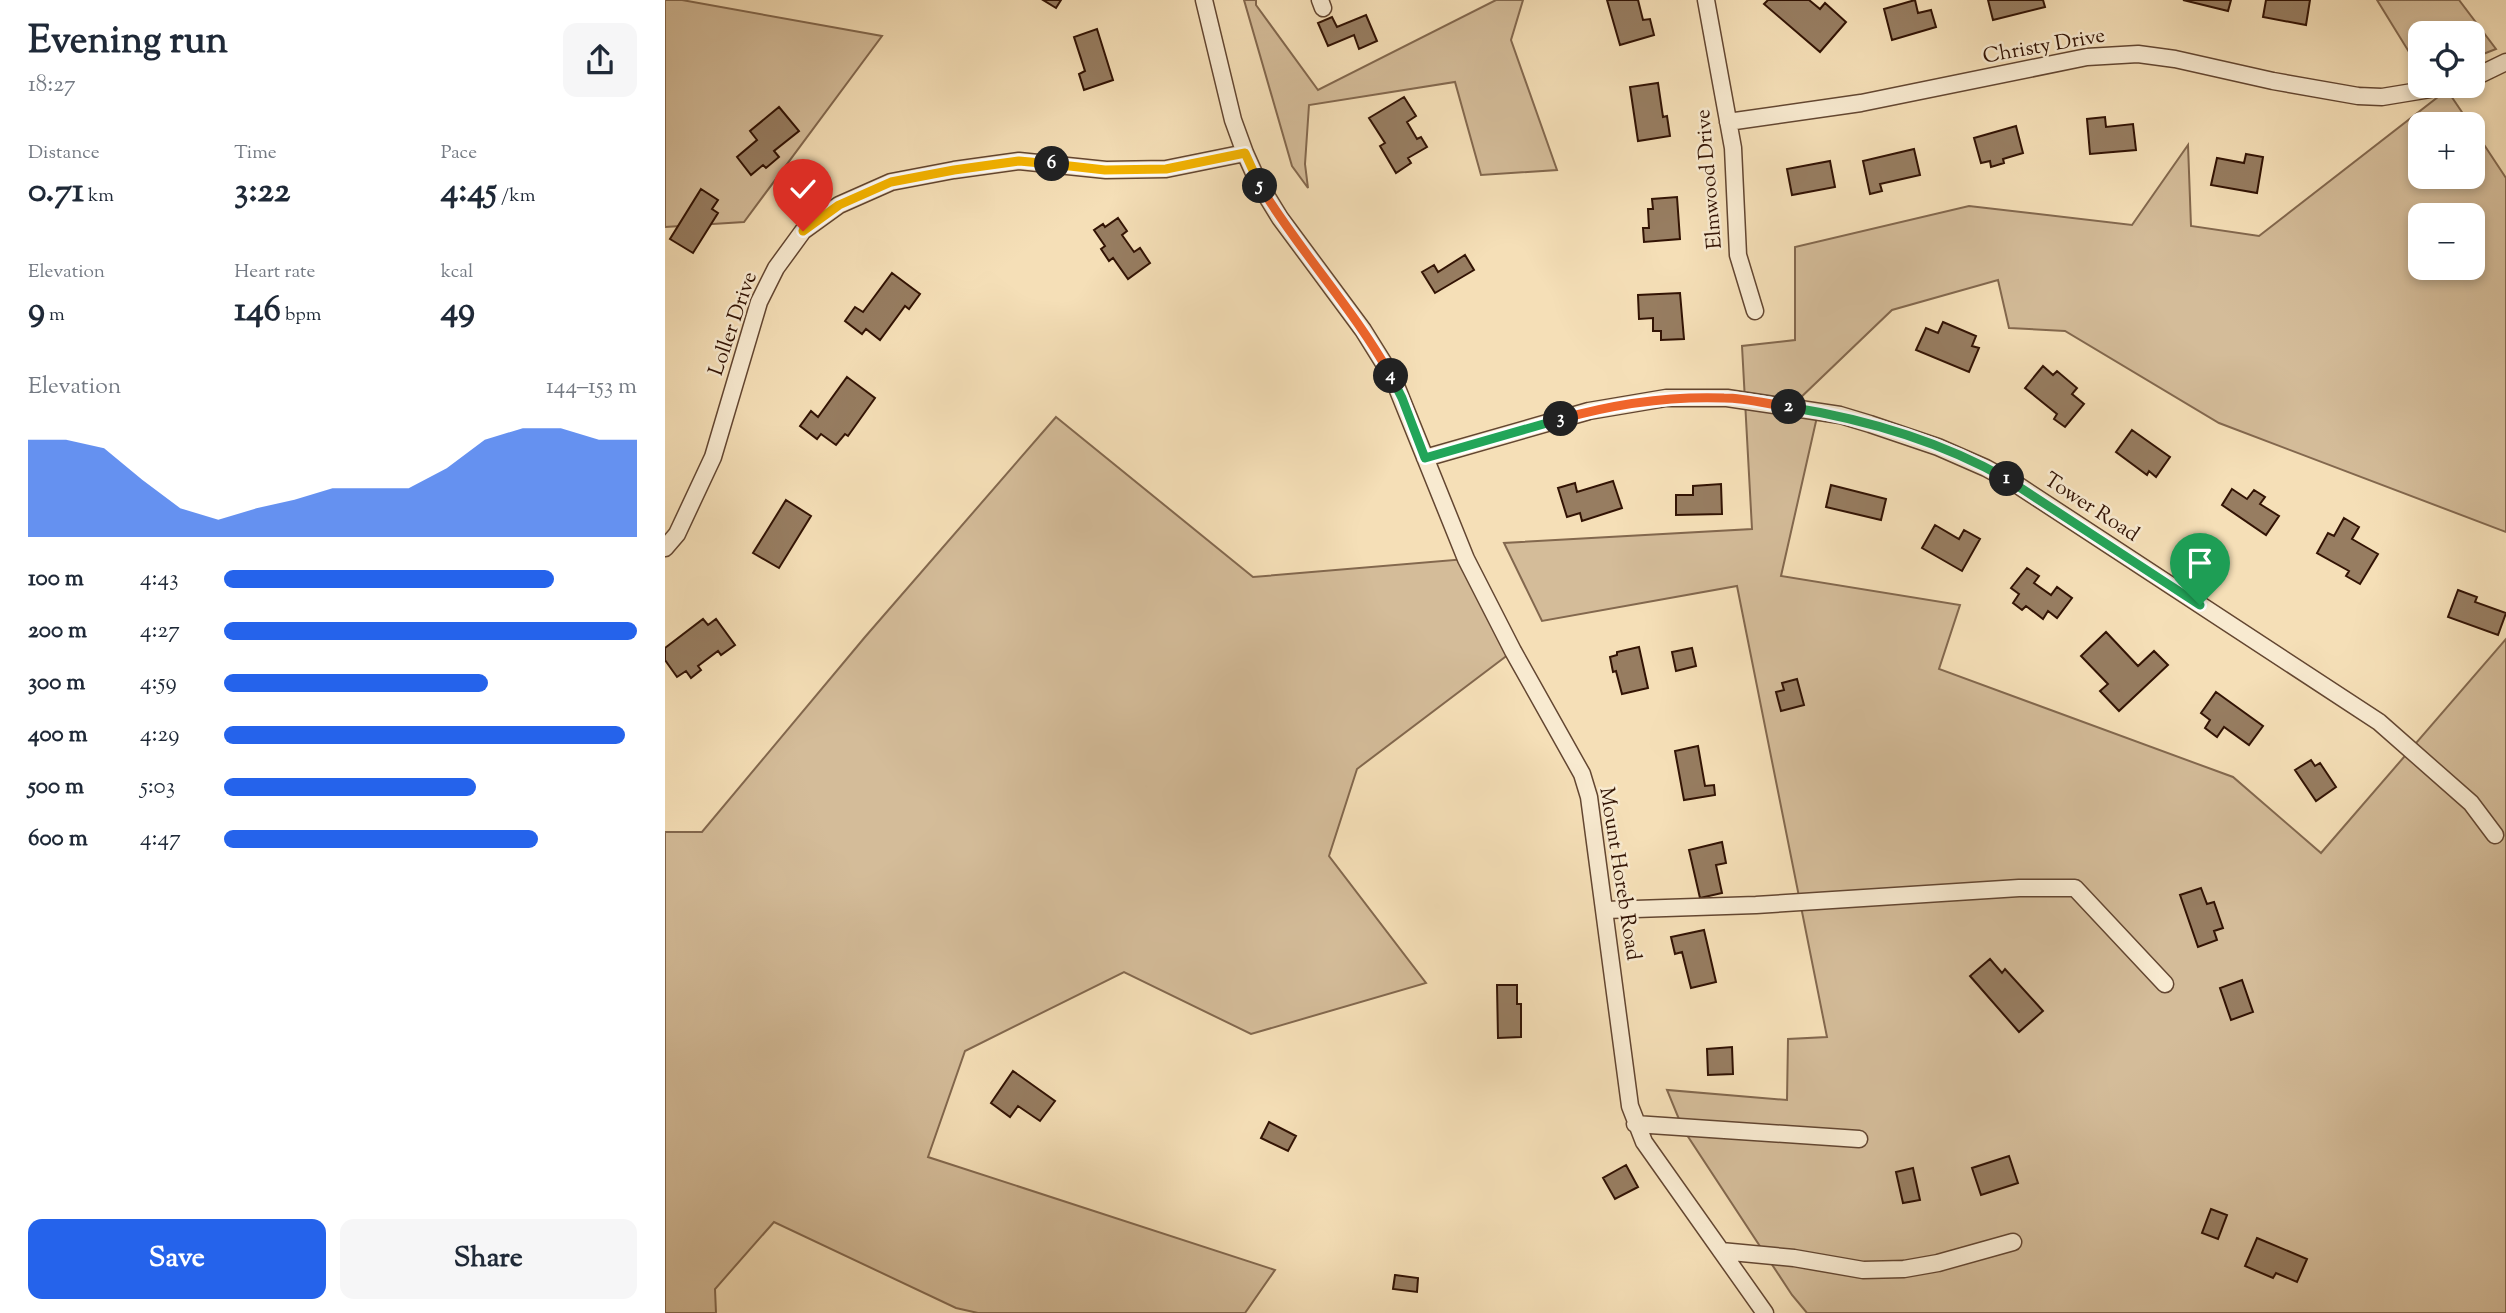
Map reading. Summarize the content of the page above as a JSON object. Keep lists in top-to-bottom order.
{
  "streets": {
    "street": [
      "Christy Drive",
      "Elmwood Drive",
      "Loller Drive",
      "Tower Road",
      "Mount Horeb Road"
    ]
  },
  "crossings": [
    ["Christy Drive", "Elmwood Drive"],
    ["Loller Drive", "Mount Horeb Road"],
    ["Tower Road", "Mount Horeb Road"]
  ],
  "page": {
    "heading": ["Evening run", "18:27"],
    "map_buttons": ["+", "−"],
    "stats": [
      ["Distance", "0.71 km"],
      ["Time", "3:22"],
      ["Pace", "4:45 /km"],
      ["Elevation", "9 m"],
      ["Heart rate", "146 bpm"],
      ["kcal", "49"]
    ],
    "pins": [
      "6",
      "5",
      "4",
      "2",
      "3",
      "1"
    ],
    "chart": ["Elevation", "144–153 m"],
    "list": [
      {
        "name": "100 m",
        "note": "4:43"
      },
      {
        "name": "200 m",
        "note": "4:27"
      },
      {
        "name": "300 m",
        "note": "4:59"
      },
      {
        "name": "400 m",
        "note": "4:29"
      },
      {
        "name": "500 m",
        "note": "5:03"
      },
      {
        "name": "600 m",
        "note": "4:47"
      }
    ],
    "buttons": ["Save", "Share"]
  }
}
